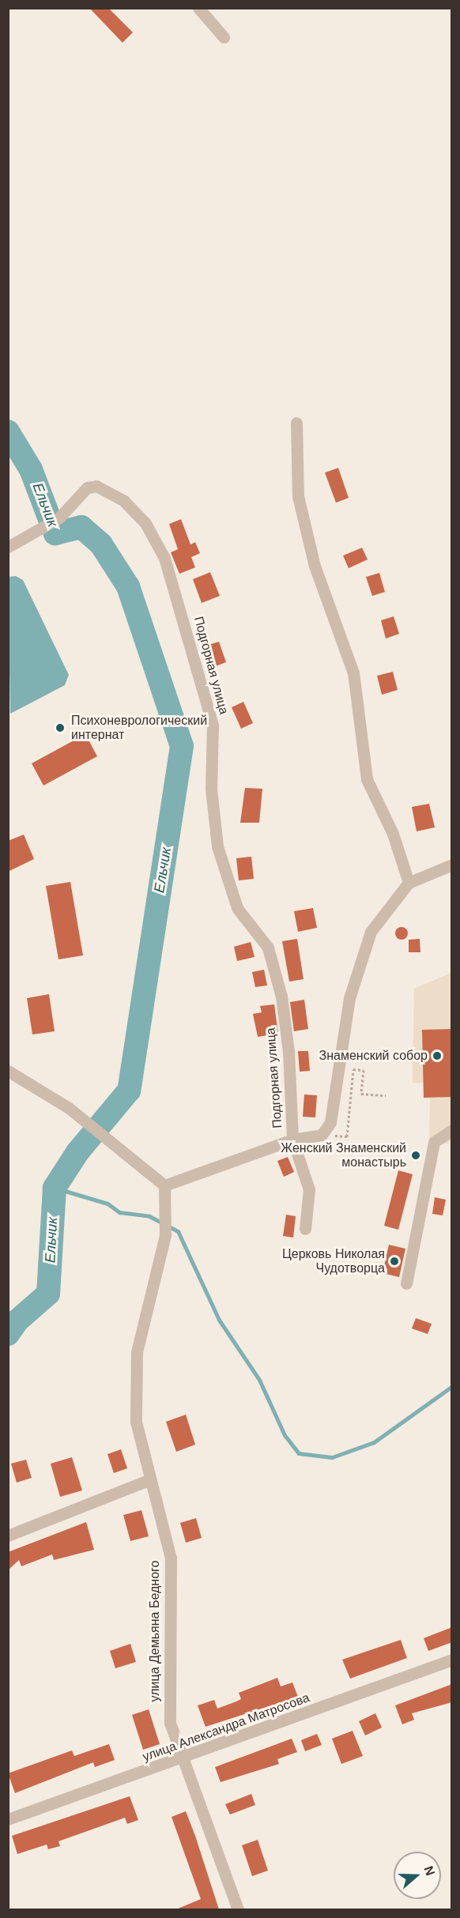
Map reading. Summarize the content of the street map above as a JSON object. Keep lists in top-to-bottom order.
{
  "streets": {
    "street": ["Подгорная улица", "улица Демьяна Бедного", "улица Александра Матросова"]
  },
  "crossings": [
    ["улица Демьяна Бедного", "улица Александра Матросова"]
  ],
  "water": ["Ельчик"],
  "places": [
    "Психоневрологический интернат",
    "Знаменский собор",
    "Женский Знаменский монастырь",
    "Церковь Николая Чудотворца"
  ],
  "north": "right"
}
